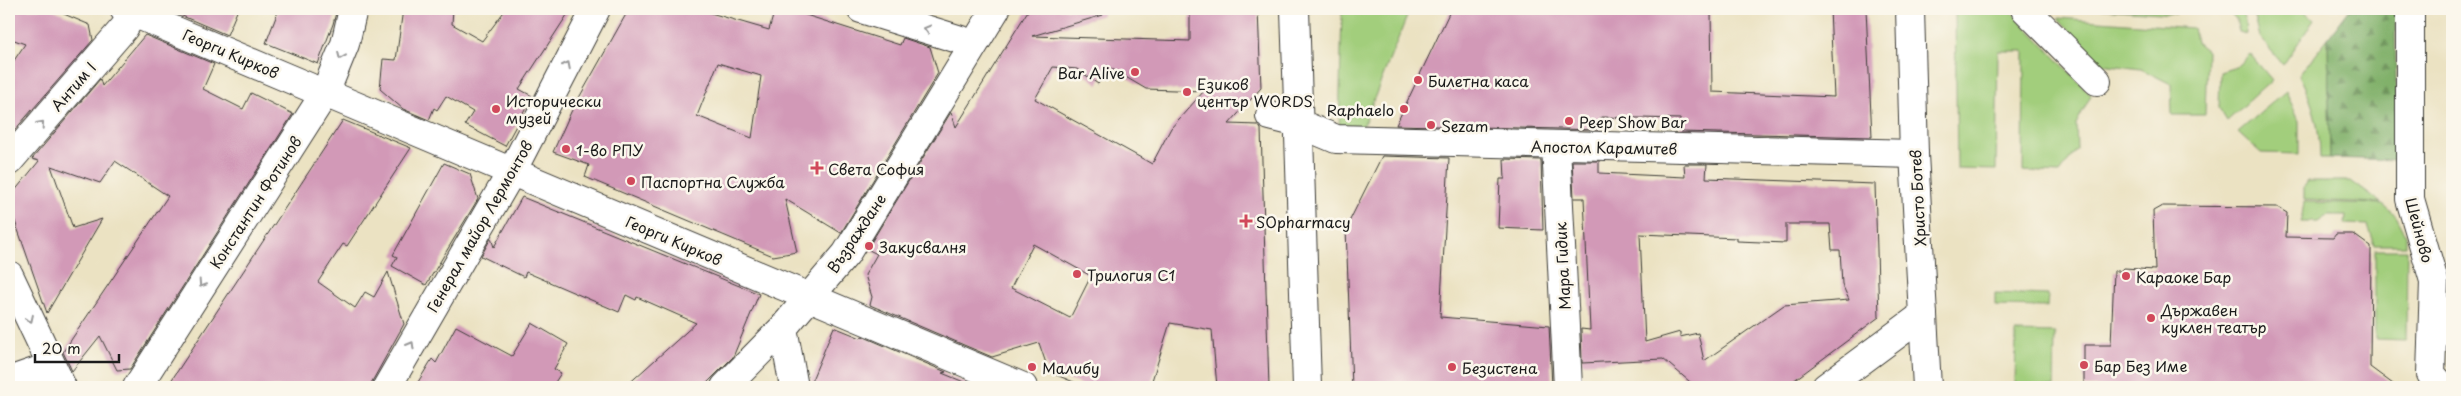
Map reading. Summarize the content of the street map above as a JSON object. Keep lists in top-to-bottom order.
{
  "streets": {
    "street": [
      "Георги Кирков",
      "Антим I",
      "Апостол Карамитев",
      "Христо Ботев",
      "Константин Фотинов",
      "Генерал майор Лермонтов",
      "Шейново",
      "Възраждане",
      "Мара Гидик"
    ]
  },
  "crossings": [
    ["Георги Кирков", "Антим I"],
    ["Георги Кирков", "Константин Фотинов"],
    ["Георги Кирков", "Генерал майор Лермонтов"],
    ["Георги Кирков", "Възраждане"],
    ["Апостол Карамитев", "Христо Ботев"],
    ["Апостол Карамитев", "Мара Гидик"]
  ],
  "one_way": ["Антим I", "Константин Фотинов", "Генерал майор Лермонтов"],
  "places": {
    "other": [
      "Bar Alive",
      "Билетна каса",
      "Езиков център WORDS",
      "Исторически музей",
      "Raphaelo",
      "Peep Show Bar",
      "Sezam",
      "1-во РПУ",
      "Паспортна Служба",
      "Закусвалня",
      "Трилогия С1",
      "Караоке Бар",
      "Държавен куклен театър",
      "Бар Без Име",
      "Малибу",
      "Безистена"
    ],
    "health": ["Света София", "SOpharmacy"]
  },
  "scale_bar": "20 m"
}
